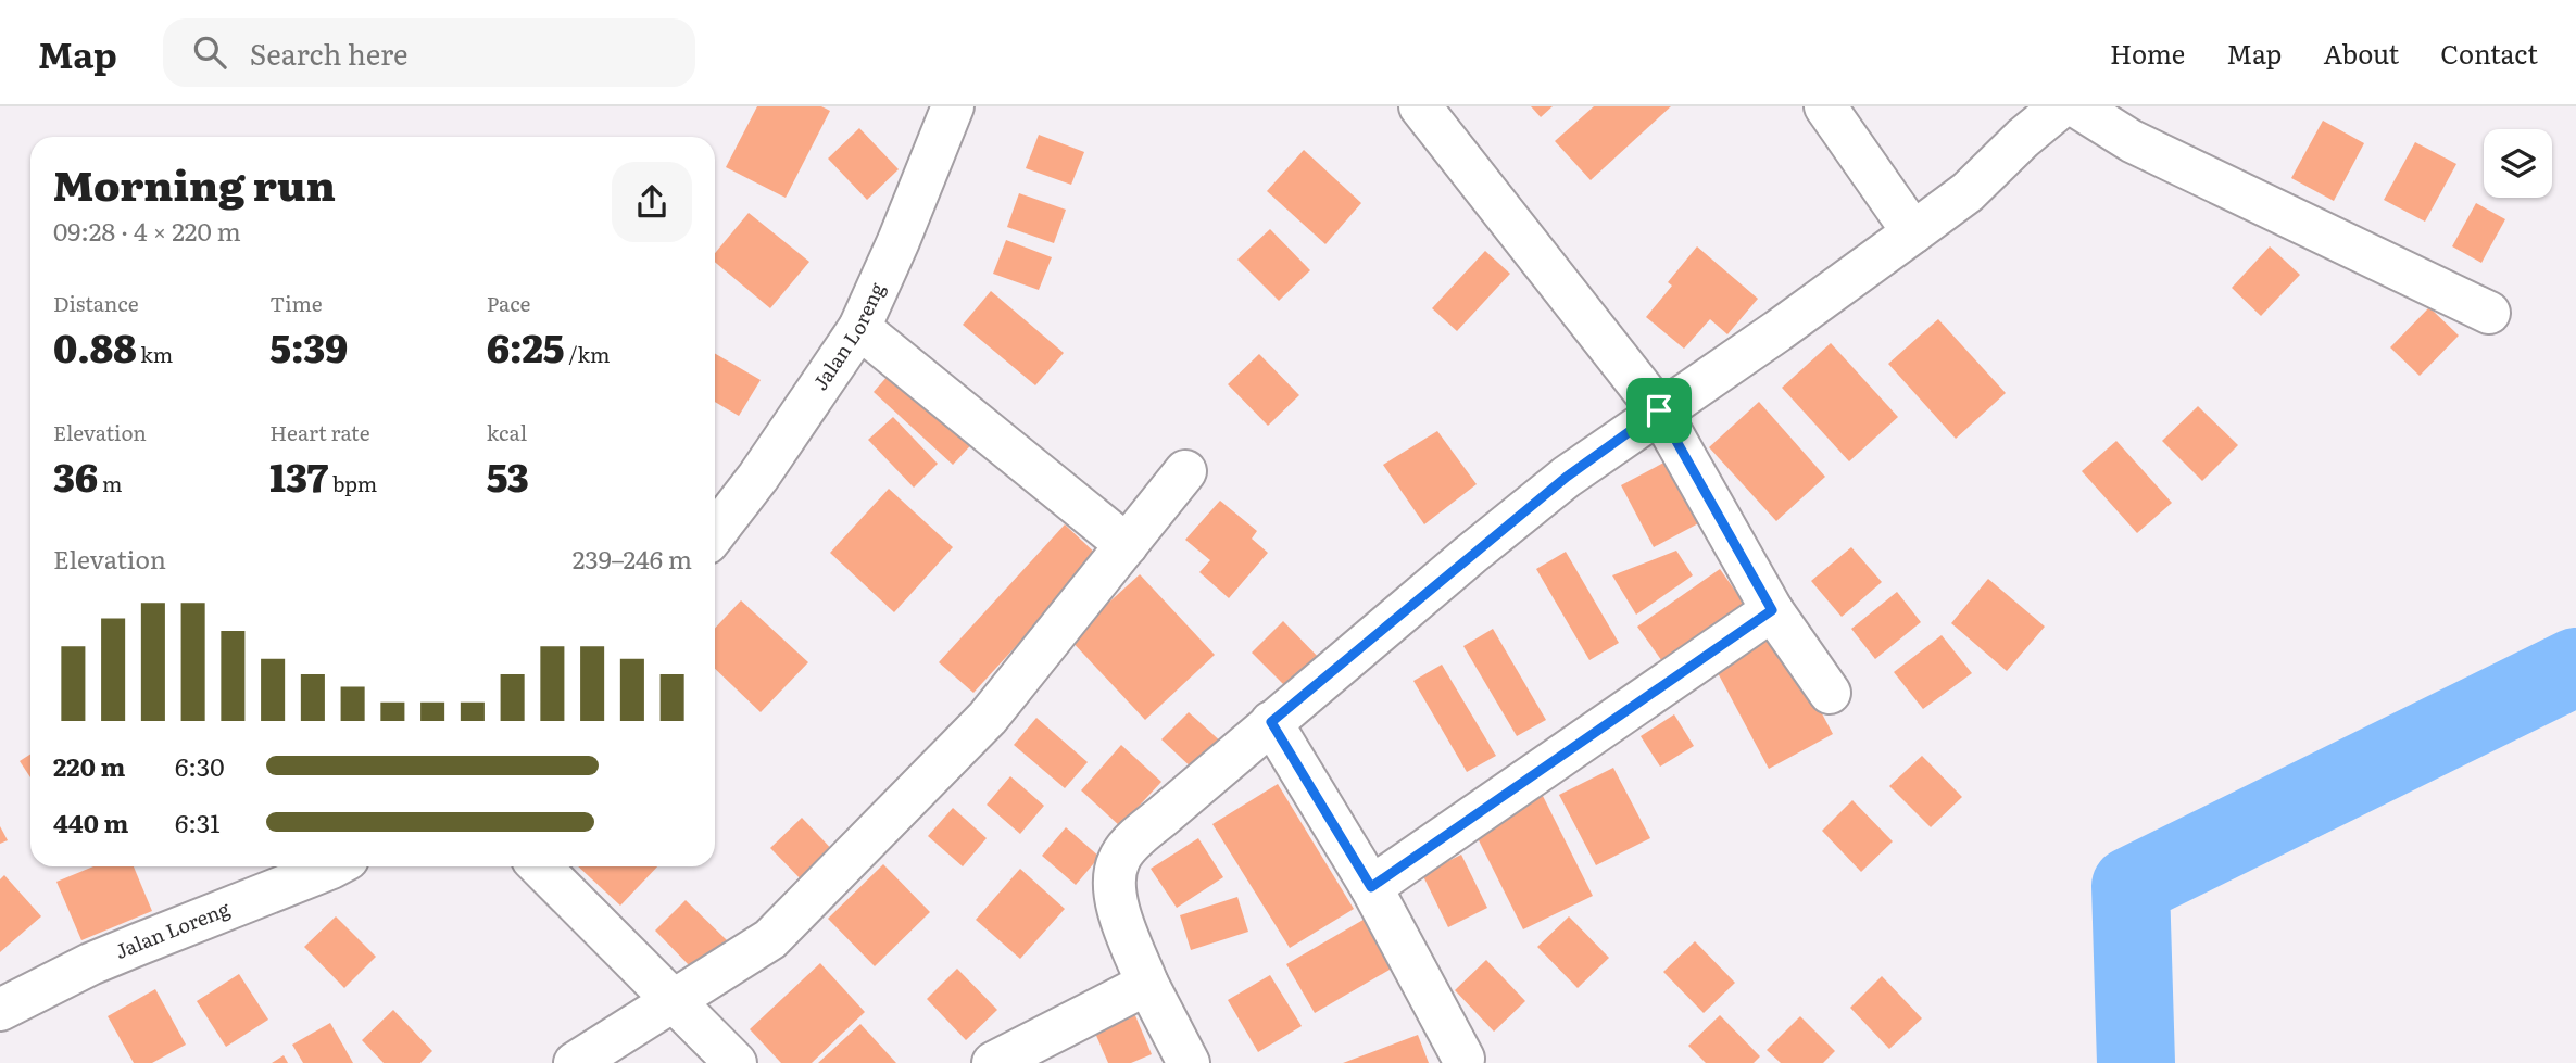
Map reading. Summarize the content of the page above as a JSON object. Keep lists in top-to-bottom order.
{
  "streets": {
    "street": ["Jalan Loreng"]
  },
  "page": {
    "header": "Map",
    "search": "Search here",
    "nav": [
      "Home",
      "Map",
      "About",
      "Contact"
    ],
    "heading": ["Morning run", "09:28 · 4 × 220 m"],
    "stats": [
      ["Distance", "0.88 km"],
      ["Time", "5:39"],
      ["Pace", "6:25 /km"],
      ["Elevation", "36 m"],
      ["Heart rate", "137 bpm"],
      ["kcal", "53"]
    ],
    "chart": ["Elevation", "239–246 m"],
    "list": [
      {
        "name": "220 m",
        "note": "6:30"
      },
      {
        "name": "440 m",
        "note": "6:31"
      }
    ]
  }
}
